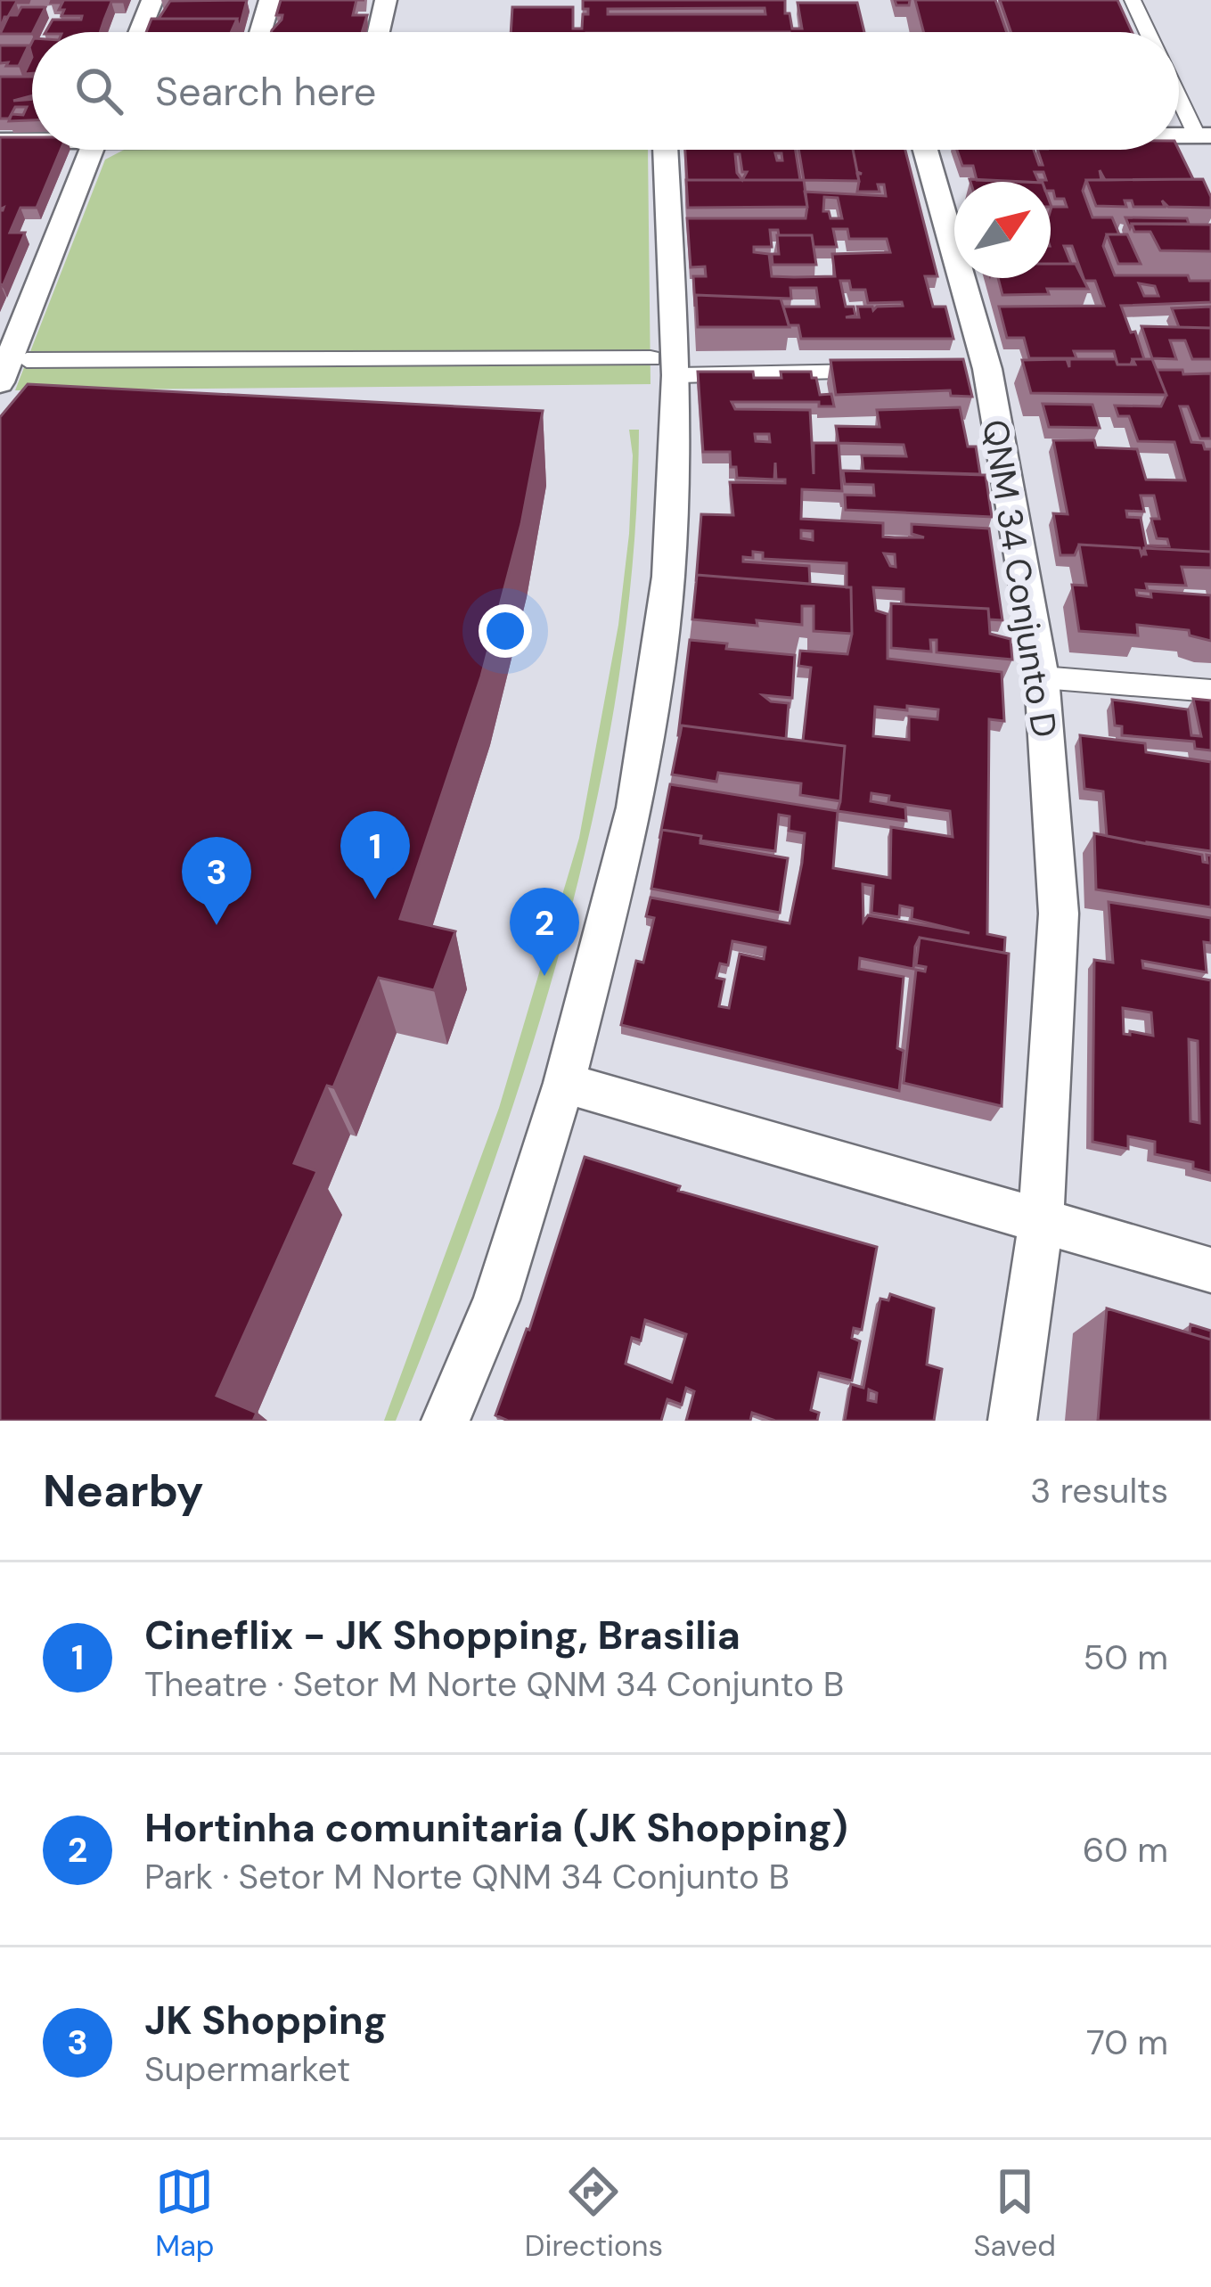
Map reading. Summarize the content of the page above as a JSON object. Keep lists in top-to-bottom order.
{
  "streets": {
    "street": ["QNM 34 Conjunto D"]
  },
  "north": "top right",
  "page": {
    "search": "Search here",
    "pins": ["1", "3", "2"],
    "heading": ["Nearby", "3 results"],
    "list": [
      {
        "mark": "1",
        "name": "Cineflix - JK Shopping, Brasilia",
        "note": "Theatre · Setor M Norte QNM 34 Conjunto B",
        "value": "50 m"
      },
      {
        "mark": "2",
        "name": "Hortinha comunitaria (JK Shopping)",
        "note": "Park · Setor M Norte QNM 34 Conjunto B",
        "value": "60 m"
      },
      {
        "mark": "3",
        "name": "JK Shopping",
        "note": "Supermarket",
        "value": "70 m"
      }
    ],
    "nav": ["Map", "Directions", "Saved"]
  }
}
